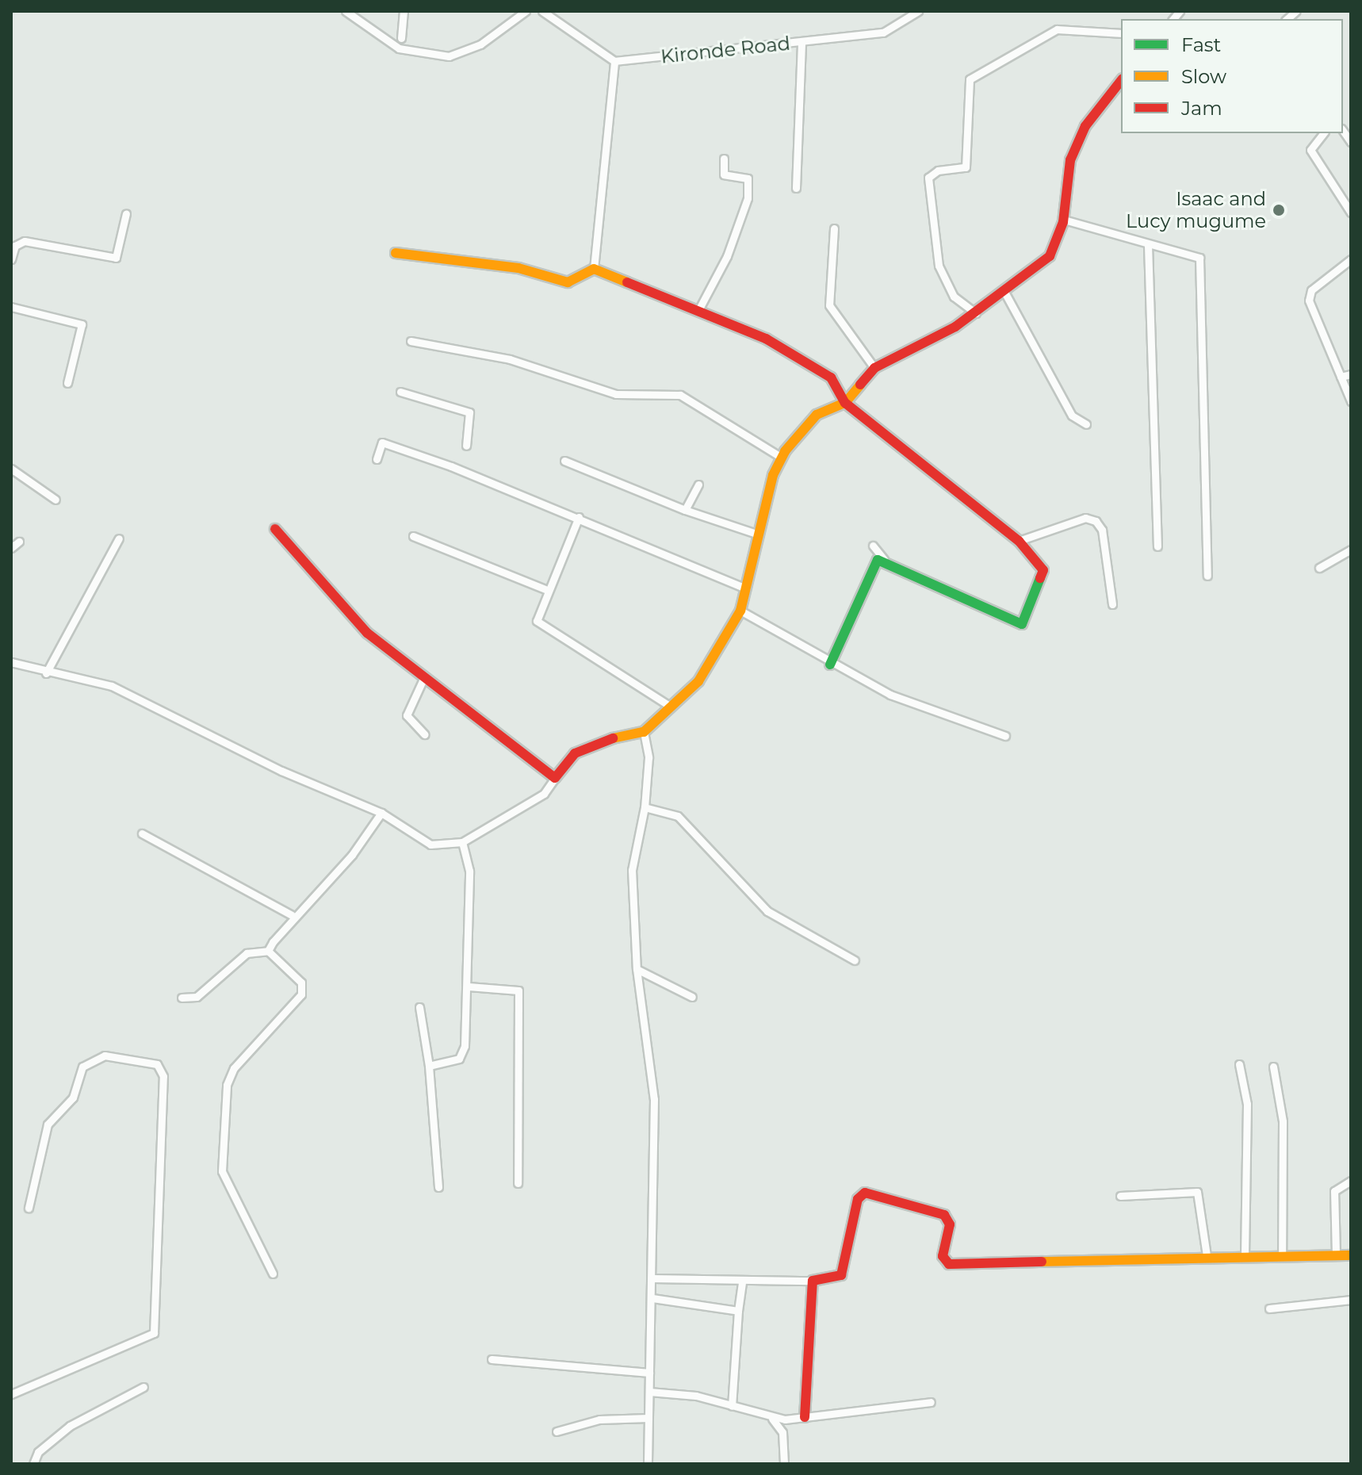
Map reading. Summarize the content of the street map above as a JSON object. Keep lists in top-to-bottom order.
{
  "streets": {
    "street": ["Kironde Road"]
  },
  "places": ["Isaac and Lucy mugume"],
  "legend": ["Fast", "Slow", "Jam"]
}
